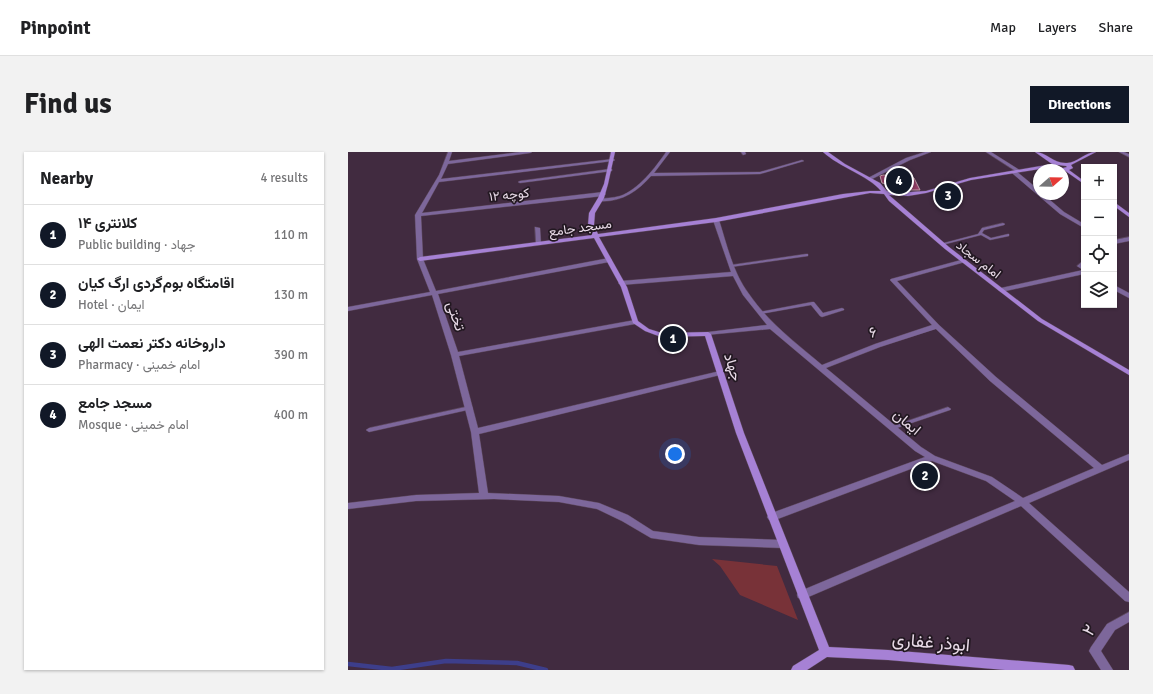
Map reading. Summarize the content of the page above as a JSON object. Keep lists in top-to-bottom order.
{
  "streets": {
    "street": [
      "کوچه ۱۲",
      "مسجد جامع",
      "امام سجاد",
      "تختی",
      "۶",
      "جهاد",
      "ایمان",
      "۲",
      "ابوذر غفاری"
    ]
  },
  "crossings": [
    ["کوچه ۱۲", "تختی"],
    ["مسجد جامع", "امام سجاد"],
    ["مسجد جامع", "تختی"],
    ["مسجد جامع", "ایمان"],
    ["۶", "ایمان"],
    ["جهاد", "ابوذر غفاری"]
  ],
  "north": "right",
  "page": {
    "header": "Pinpoint",
    "nav": ["Map", "Layers", "Share"],
    "buttons": "Directions",
    "title": "Find us",
    "heading": ["Nearby", "4 results"],
    "map_buttons": ["+", "−"],
    "pins": [
      "4",
      "3",
      "1",
      "2"
    ],
    "list": [
      {
        "mark": "1",
        "name": "کلانتری ۱۴",
        "note": "Public building · جهاد",
        "value": "110 m"
      },
      {
        "mark": "2",
        "name": "اقامتگاه بوم‌گردی ارگ کیان",
        "note": "Hotel · ایمان",
        "value": "130 m"
      },
      {
        "mark": "3",
        "name": "داروخانه دکتر نعمت الهی",
        "note": "Pharmacy · امام خمینی",
        "value": "390 m"
      },
      {
        "mark": "4",
        "name": "مسجد جامع",
        "note": "Mosque · امام خمینی",
        "value": "400 m"
      }
    ]
  }
}
